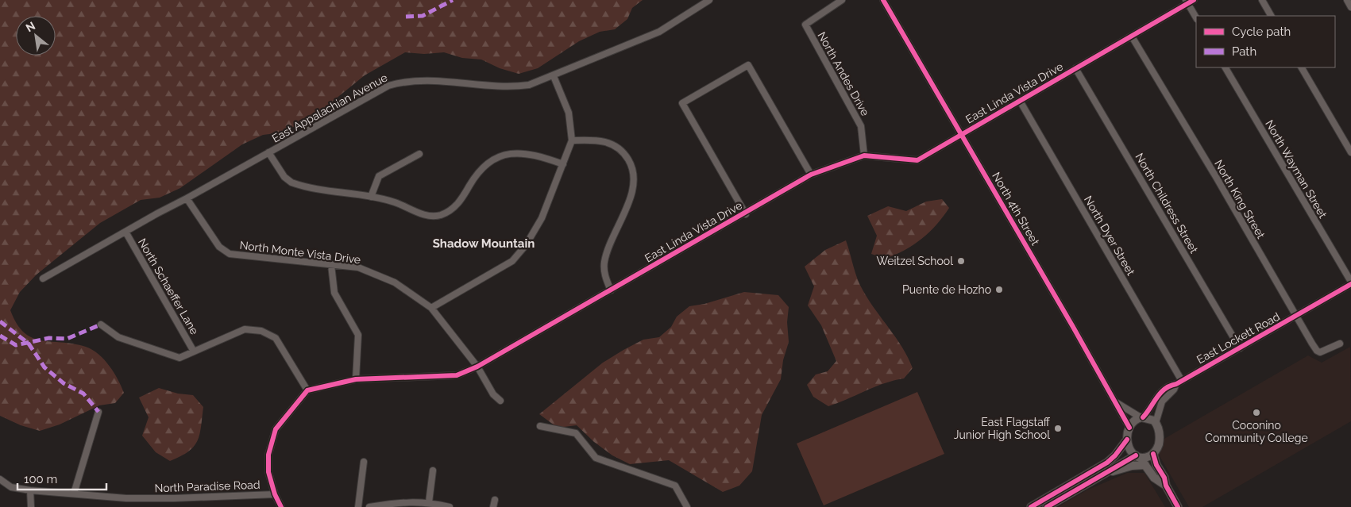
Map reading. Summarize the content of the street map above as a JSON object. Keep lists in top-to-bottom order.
{
  "streets": {
    "street": [
      "North Andes Drive",
      "East Linda Vista Drive",
      "East Appalachian Avenue",
      "North Wayman Street",
      "North King Street",
      "North Childress Street",
      "North 4th Street",
      "North Dyer Street",
      "North Monte Vista Drive",
      "North Schaeffer Lane",
      "East Lockett Road",
      "North Paradise Road"
    ]
  },
  "crossings": [
    ["North Andes Drive", "East Linda Vista Drive"],
    ["East Linda Vista Drive", "North King Street"],
    ["East Linda Vista Drive", "North Childress Street"],
    ["East Linda Vista Drive", "North 4th Street"],
    ["East Linda Vista Drive", "North Dyer Street"],
    ["East Linda Vista Drive", "North Monte Vista Drive"],
    ["East Appalachian Avenue", "North Monte Vista Drive"],
    ["East Appalachian Avenue", "North Schaeffer Lane"],
    ["North Wayman Street", "East Lockett Road"],
    ["North King Street", "East Lockett Road"],
    ["North Childress Street", "East Lockett Road"],
    ["North 4th Street", "East Lockett Road"],
    ["North Dyer Street", "East Lockett Road"]
  ],
  "districts": ["Shadow Mountain"],
  "places": [
    "Weitzel School",
    "Puente de Hozho",
    "Coconino Community College",
    "East Flagstaff Junior High School"
  ],
  "legend": ["Cycle path", "Path"],
  "scale_bar": "100 m",
  "north": "top left"
}
